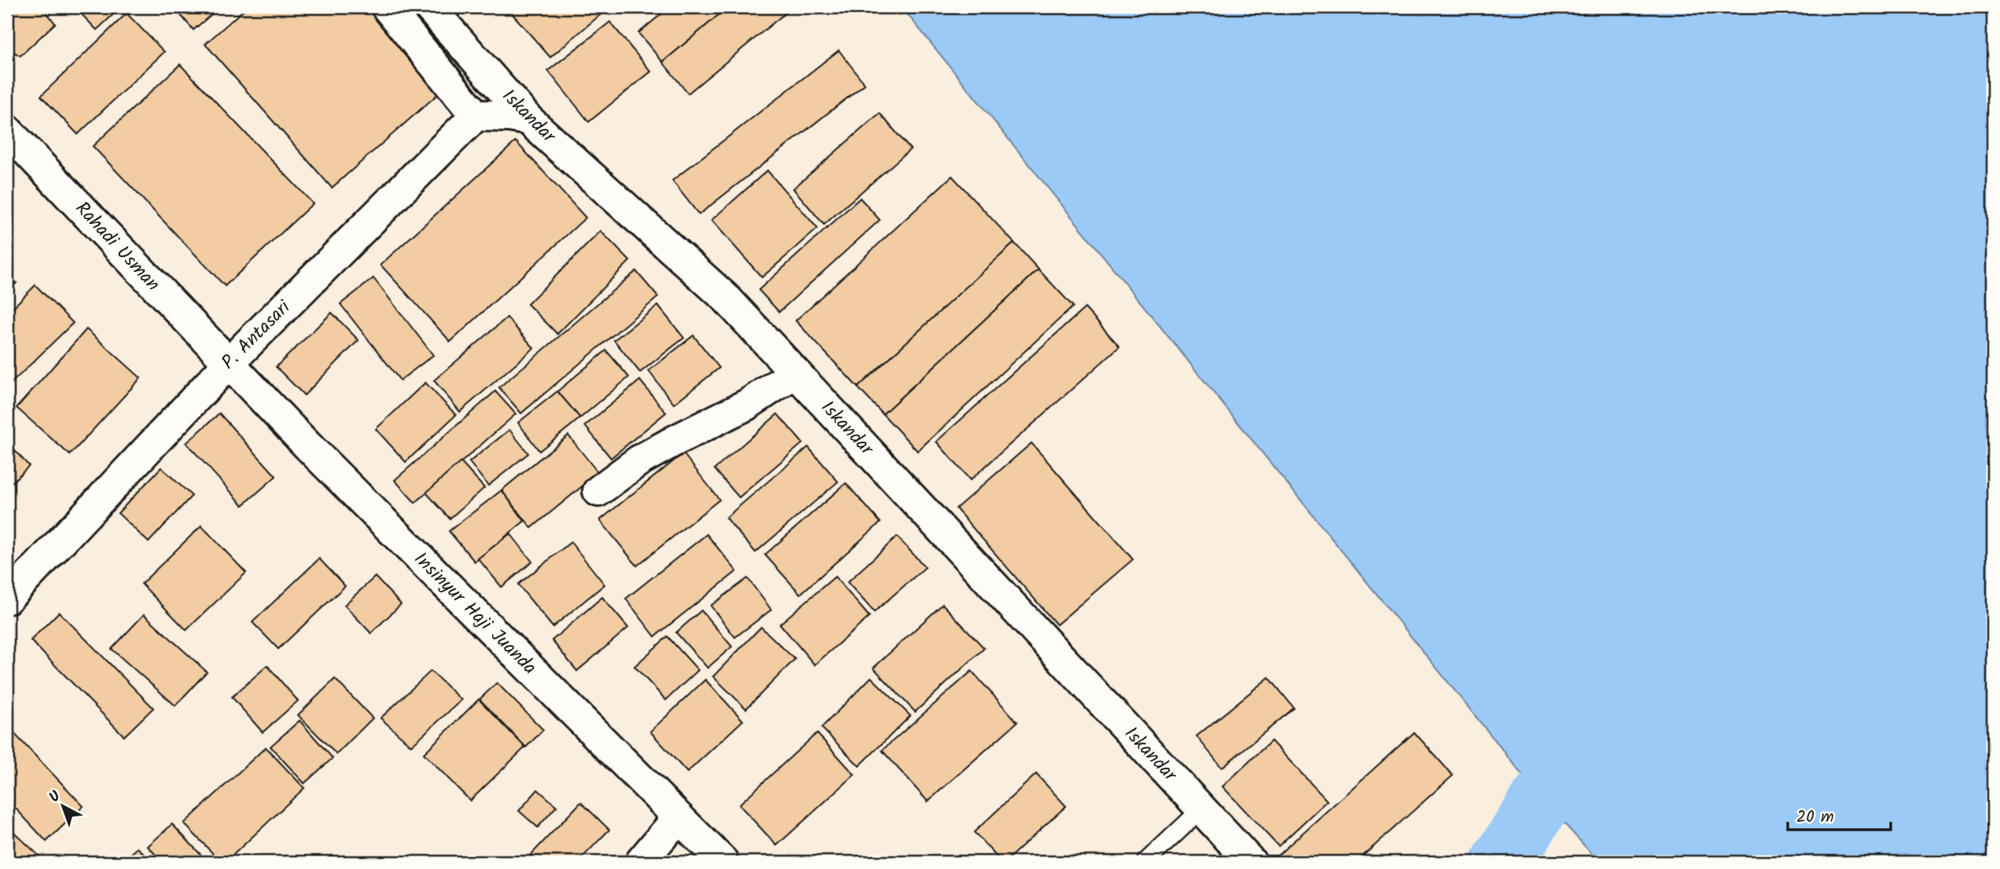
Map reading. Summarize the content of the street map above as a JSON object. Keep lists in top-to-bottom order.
{
  "streets": {
    "street": [
      "Iskandar",
      "Rahadi Usman",
      "P. Antasari",
      "Insinyur Haji Juanda"
    ]
  },
  "crossings": [
    ["Iskandar", "P. Antasari"],
    ["Rahadi Usman", "P. Antasari"],
    ["Rahadi Usman", "Insinyur Haji Juanda"],
    ["P. Antasari", "Insinyur Haji Juanda"]
  ],
  "scale_bar": "20 m",
  "north": "top left"
}
